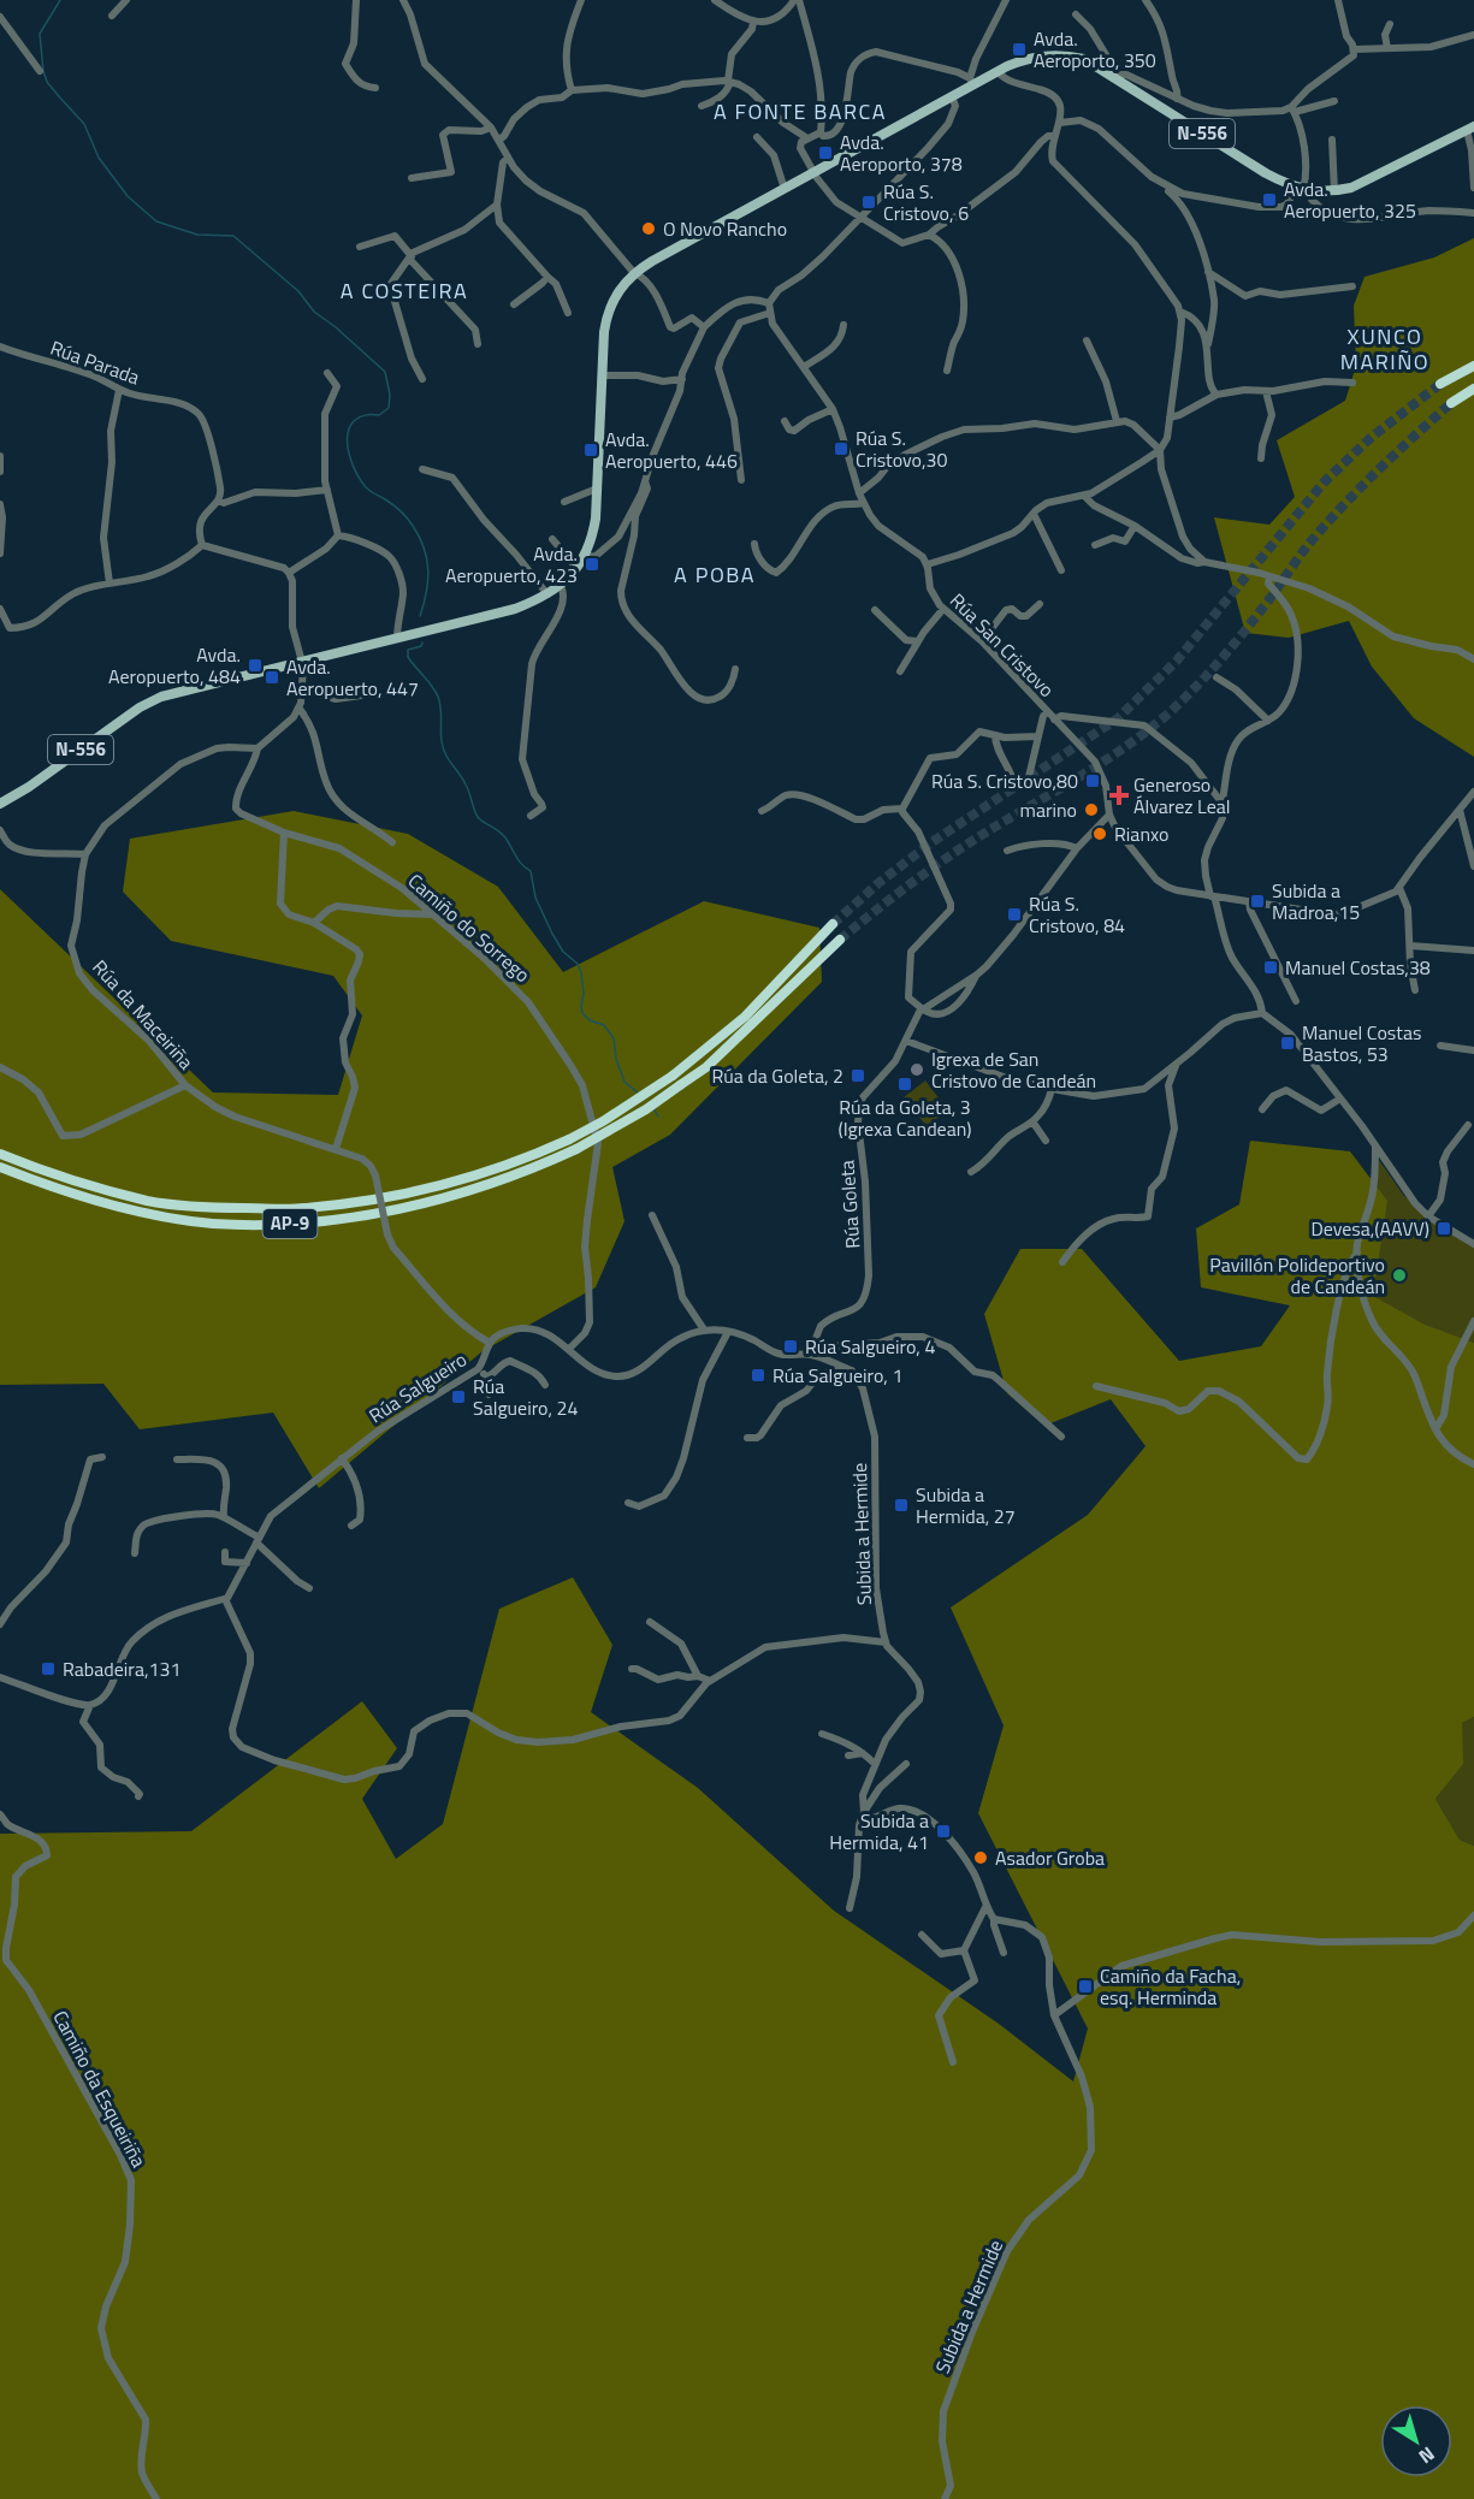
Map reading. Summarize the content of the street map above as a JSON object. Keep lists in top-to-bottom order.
{
  "streets": {
    "highway": ["AP-9"],
    "main road": ["N-556"],
    "street": [
      "Rúa Parada",
      "Rúa San Cristovo",
      "Camiño do Sorrego",
      "Rúa da Maceiriña",
      "Rúa Goleta",
      "Rúa Salgueiro",
      "Subida a Hermide",
      "Camiño da Esqueiriña"
    ]
  },
  "crossings": [
    ["Camiño do Sorrego", "Rúa da Maceiriña"],
    ["Camiño do Sorrego", "Rúa Salgueiro"],
    ["Rúa da Maceiriña", "Rúa Salgueiro"],
    ["Rúa Goleta", "Rúa Salgueiro"],
    ["Rúa Goleta", "Subida a Hermide"],
    ["Rúa Salgueiro", "Subida a Hermide"]
  ],
  "districts": [
    "A FONTE BARCA",
    "A COSTEIRA",
    "XUNCO MARIÑO",
    "A POBA"
  ],
  "places": {
    "transit": [
      "Avda. Aeroporto, 350",
      "Avda. Aeroporto, 378",
      "Avda. Aeropuerto, 325",
      "Rúa S. Cristovo, 6",
      "Rúa S. Cristovo,30",
      "Avda. Aeropuerto, 446",
      "Avda. Aeropuerto, 423",
      "Avda. Aeropuerto, 484",
      "Avda. Aeropuerto, 447",
      "Rúa S. Cristovo,80",
      "Subida a Madroa,15",
      "Rúa S. Cristovo, 84",
      "Manuel Costas,38",
      "Manuel Costas Bastos, 53",
      "Rúa da Goleta, 2",
      "Rúa da Goleta, 3 (Igrexa Candean)",
      "Devesa,(AAVV)",
      "Rúa Salgueiro, 4",
      "Rúa Salgueiro, 1",
      "Rúa Salgueiro, 24",
      "Subida a Hermida, 27",
      "Rabadeira,131",
      "Subida a Hermida, 41",
      "Camiño da Facha, esq. Herminda"
    ],
    "other": [
      "O Novo Rancho",
      "marino",
      "Rianxo",
      "Igrexa de San Cristovo de Candeán",
      "Pavillón Polideportivo de Candeán",
      "Asador Groba"
    ],
    "health": ["Generoso Álvarez Leal"]
  },
  "north": "bottom right"
}
